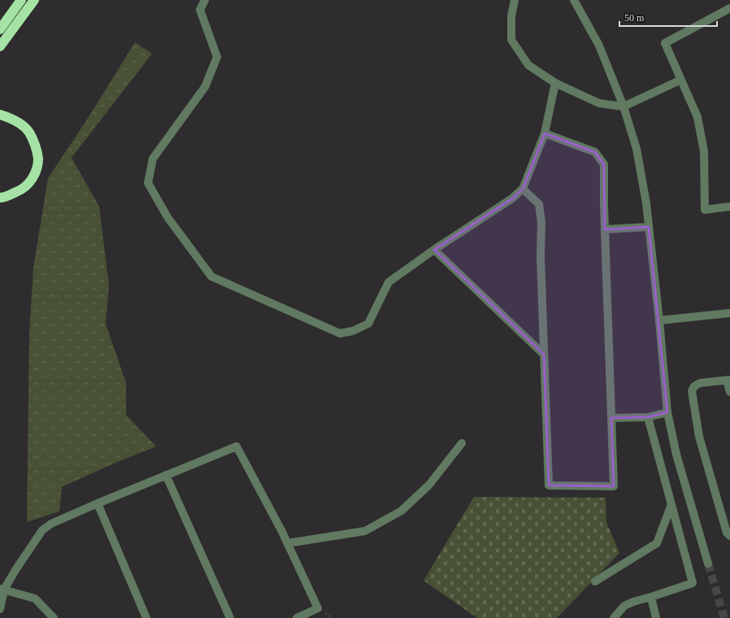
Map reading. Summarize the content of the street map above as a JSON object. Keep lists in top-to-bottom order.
{
  "scale_bar": "50 m"
}
